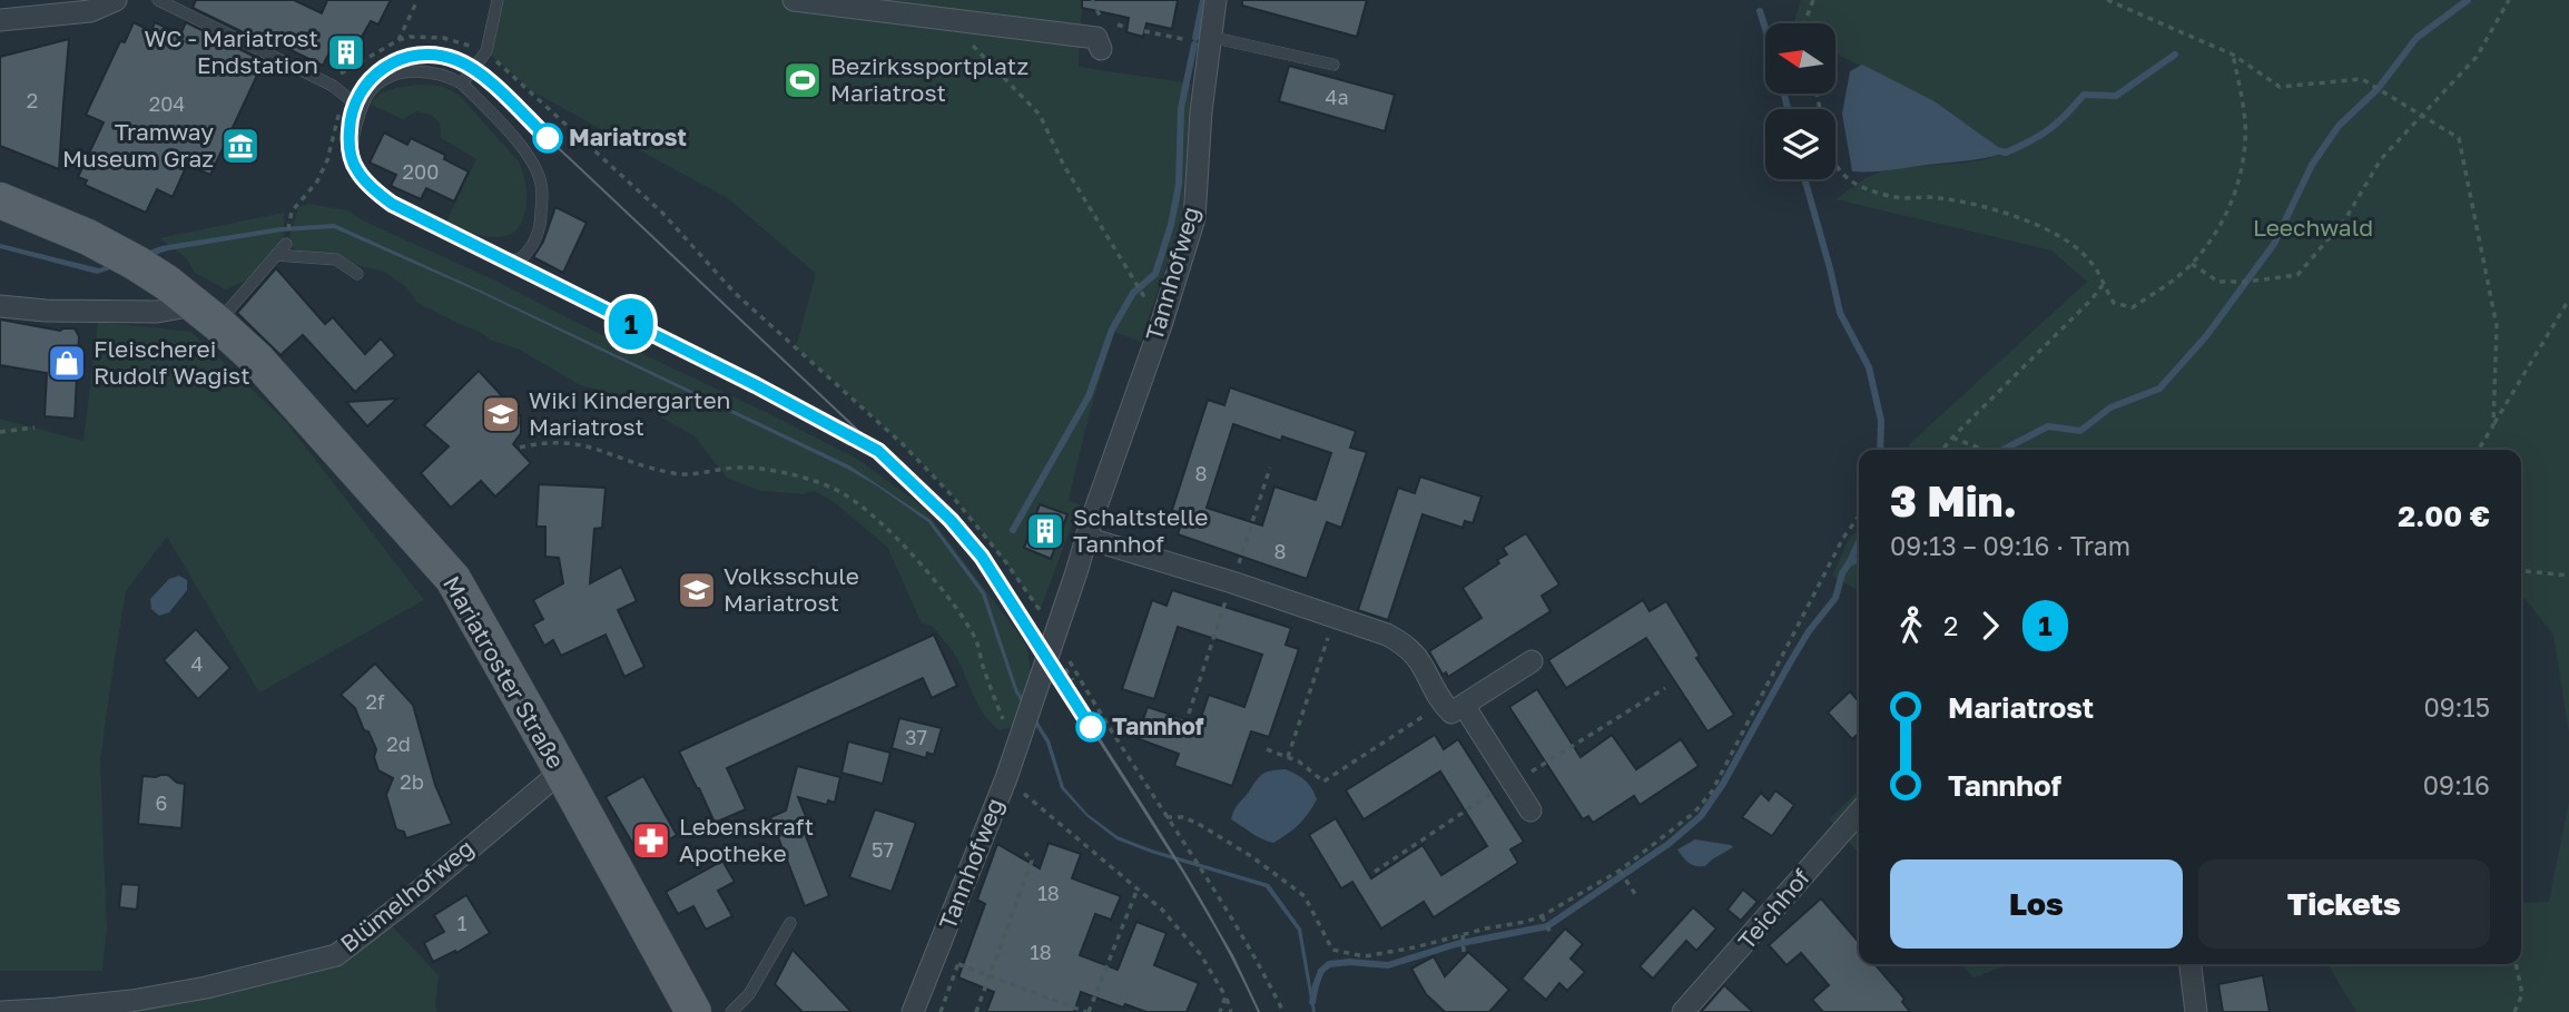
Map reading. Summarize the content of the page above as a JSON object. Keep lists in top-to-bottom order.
{
  "streets": {
    "main road": ["Mariatroster Straße"],
    "street": ["Tannhofweg", "Blümelhofweg", "Teichhof"]
  },
  "crossings": [
    ["Mariatroster Straße", "Blümelhofweg"]
  ],
  "parks": ["Leechwald"],
  "places": {
    "building": ["WC - Mariatrost Endstation", "Schaltstelle Tannhof"],
    "sports": ["Bezirkssportplatz Mariatrost"],
    "other": ["Mariatrost", "Tannhof"],
    "museum": ["Tramway Museum Graz"],
    "shop": ["Fleischerei Rudolf Wagist"],
    "school or university": ["Wiki Kindergarten Mariatrost", "Volksschule Mariatrost"],
    "pharmacy": ["Lebenskraft Apotheke"]
  },
  "lines": ["tram line 1"],
  "house_numbers": [
    "4a",
    "2",
    "204",
    "200",
    "8",
    "8",
    "4",
    "2f",
    "37",
    "2d",
    "2b",
    "6",
    "57",
    "18",
    "1",
    "18"
  ],
  "north": "left",
  "page": {
    "on_map": "1",
    "heading": ["3 Min.", "09:13 – 09:16 · Tram", "2.00 €"],
    "legs": ["2", "1"],
    "list": [
      {
        "name": "Mariatrost",
        "value": "09:15"
      },
      {
        "name": "Tannhof",
        "value": "09:16"
      }
    ],
    "buttons": ["Los", "Tickets"]
  }
}
